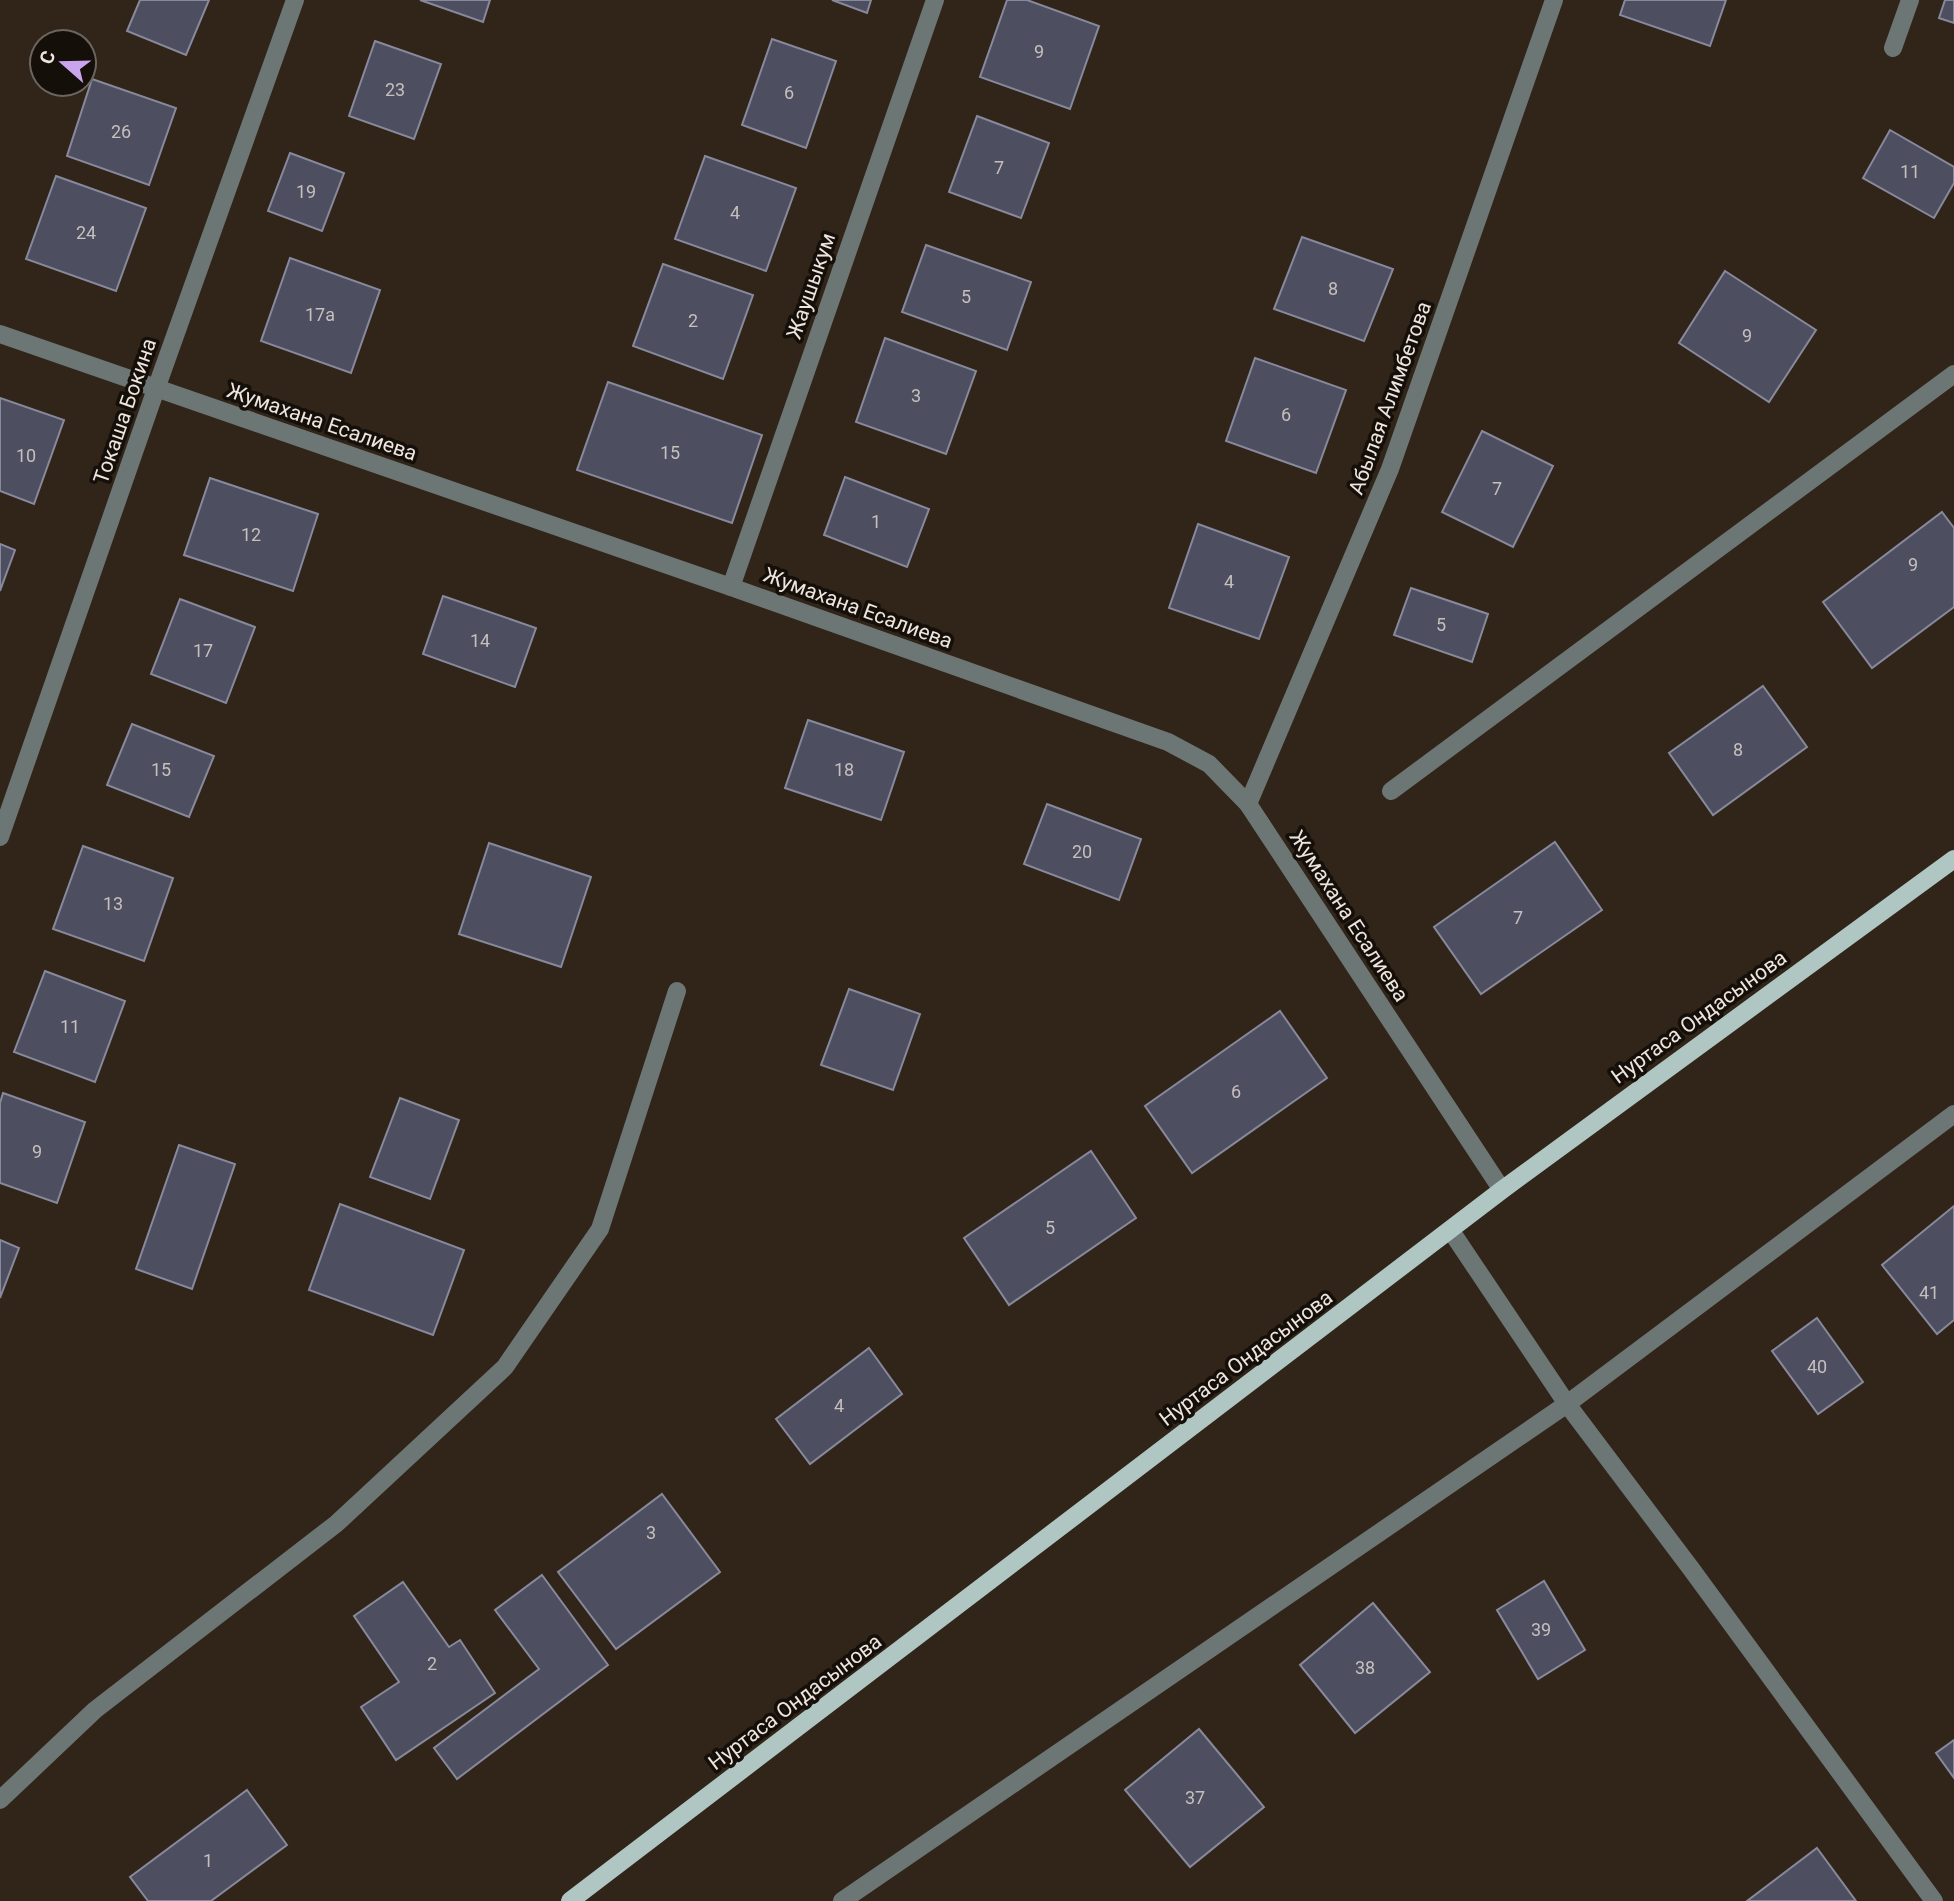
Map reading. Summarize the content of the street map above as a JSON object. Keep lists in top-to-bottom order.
{
  "streets": {
    "main road": ["Нуртаса Ондасынова"],
    "street": [
      "Жаушыкум",
      "Абылая Алимбетова",
      "Токаша Бокина",
      "Жумахана Есалиева"
    ]
  },
  "crossings": [
    ["Жаушыкум", "Жумахана Есалиева"],
    ["Абылая Алимбетова", "Жумахана Есалиева"],
    ["Токаша Бокина", "Жумахана Есалиева"],
    ["Жумахана Есалиева", "Нуртаса Ондасынова"]
  ],
  "house_numbers": [
    "9",
    "23",
    "6",
    "26",
    "7",
    "11",
    "19",
    "4",
    "24",
    "8",
    "5",
    "17а",
    "2",
    "9",
    "3",
    "6",
    "15",
    "10",
    "7",
    "1",
    "12",
    "9",
    "4",
    "5",
    "14",
    "17",
    "8",
    "15",
    "18",
    "20",
    "13",
    "7",
    "11",
    "6",
    "9",
    "5",
    "41",
    "40",
    "4",
    "3",
    "39",
    "2",
    "38",
    "37",
    "1"
  ],
  "north": "left"
}
